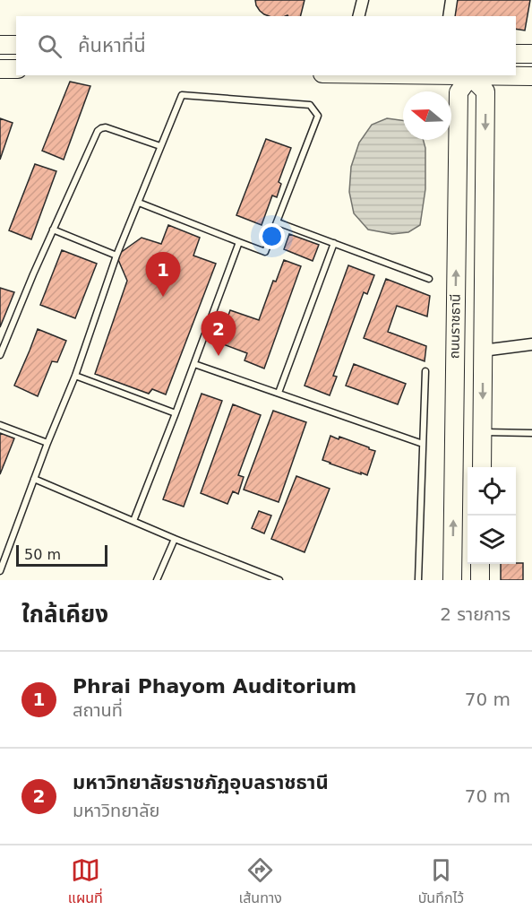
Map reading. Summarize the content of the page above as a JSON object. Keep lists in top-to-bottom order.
{
  "streets": {
    "main road": ["ถนนราชธานี"]
  },
  "scale_bar": "50 m",
  "north": "left",
  "page": {
    "search": "ค้นหาที่นี่",
    "pins": ["1", "2"],
    "scale": "50 m",
    "heading": ["ใกล้เคียง", "2 รายการ"],
    "list": [
      {
        "mark": "1",
        "name": "Phrai Phayom Auditorium",
        "note": "สถานที่",
        "value": "70 m"
      },
      {
        "mark": "2",
        "name": "มหาวิทยาลัยราชภัฏอุบลราชธานี",
        "note": "มหาวิทยาลัย",
        "value": "70 m"
      }
    ],
    "nav": ["แผนที่", "เส้นทาง", "บันทึกไว้"]
  }
}
